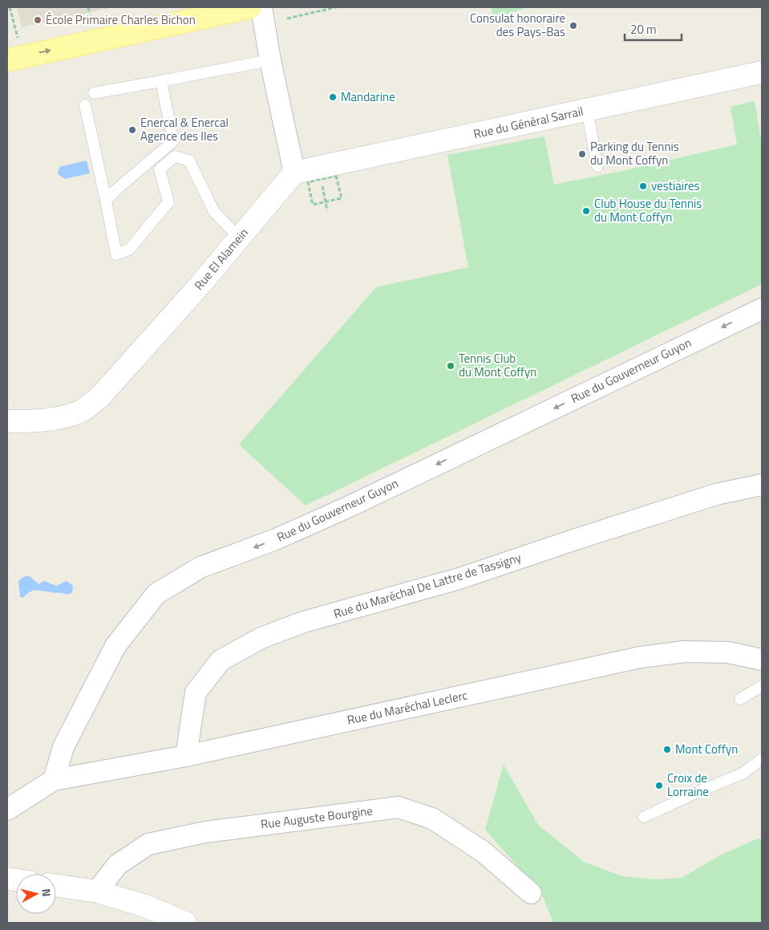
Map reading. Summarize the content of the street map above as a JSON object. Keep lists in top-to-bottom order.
{
  "streets": {
    "street": [
      "Rue du Général Sarrail",
      "Rue El Alamein",
      "Rue du Gouverneur Guyon",
      "Rue du Maréchal De Lattre de Tassigny",
      "Rue du Maréchal Leclerc",
      "Rue Auguste Bourgine"
    ]
  },
  "crossings": [
    ["Rue du Général Sarrail", "Rue El Alamein"],
    ["Rue du Gouverneur Guyon", "Rue du Maréchal Leclerc"],
    ["Rue du Maréchal De Lattre de Tassigny", "Rue du Maréchal Leclerc"]
  ],
  "one_way": ["Rue du Gouverneur Guyon"],
  "places": [
    "École Primaire Charles Bichon",
    "Consulat honoraire des Pays-Bas",
    "Mandarine",
    "Enercal & Enercal Agence des Iles",
    "Parking du Tennis du Mont Coffyn",
    "vestiaires",
    "Club House du Tennis du Mont Coffyn",
    "Tennis Club du Mont Coffyn",
    "Mont Coffyn",
    "Croix de Lorraine"
  ],
  "scale_bar": "20 m",
  "north": "right"
}
